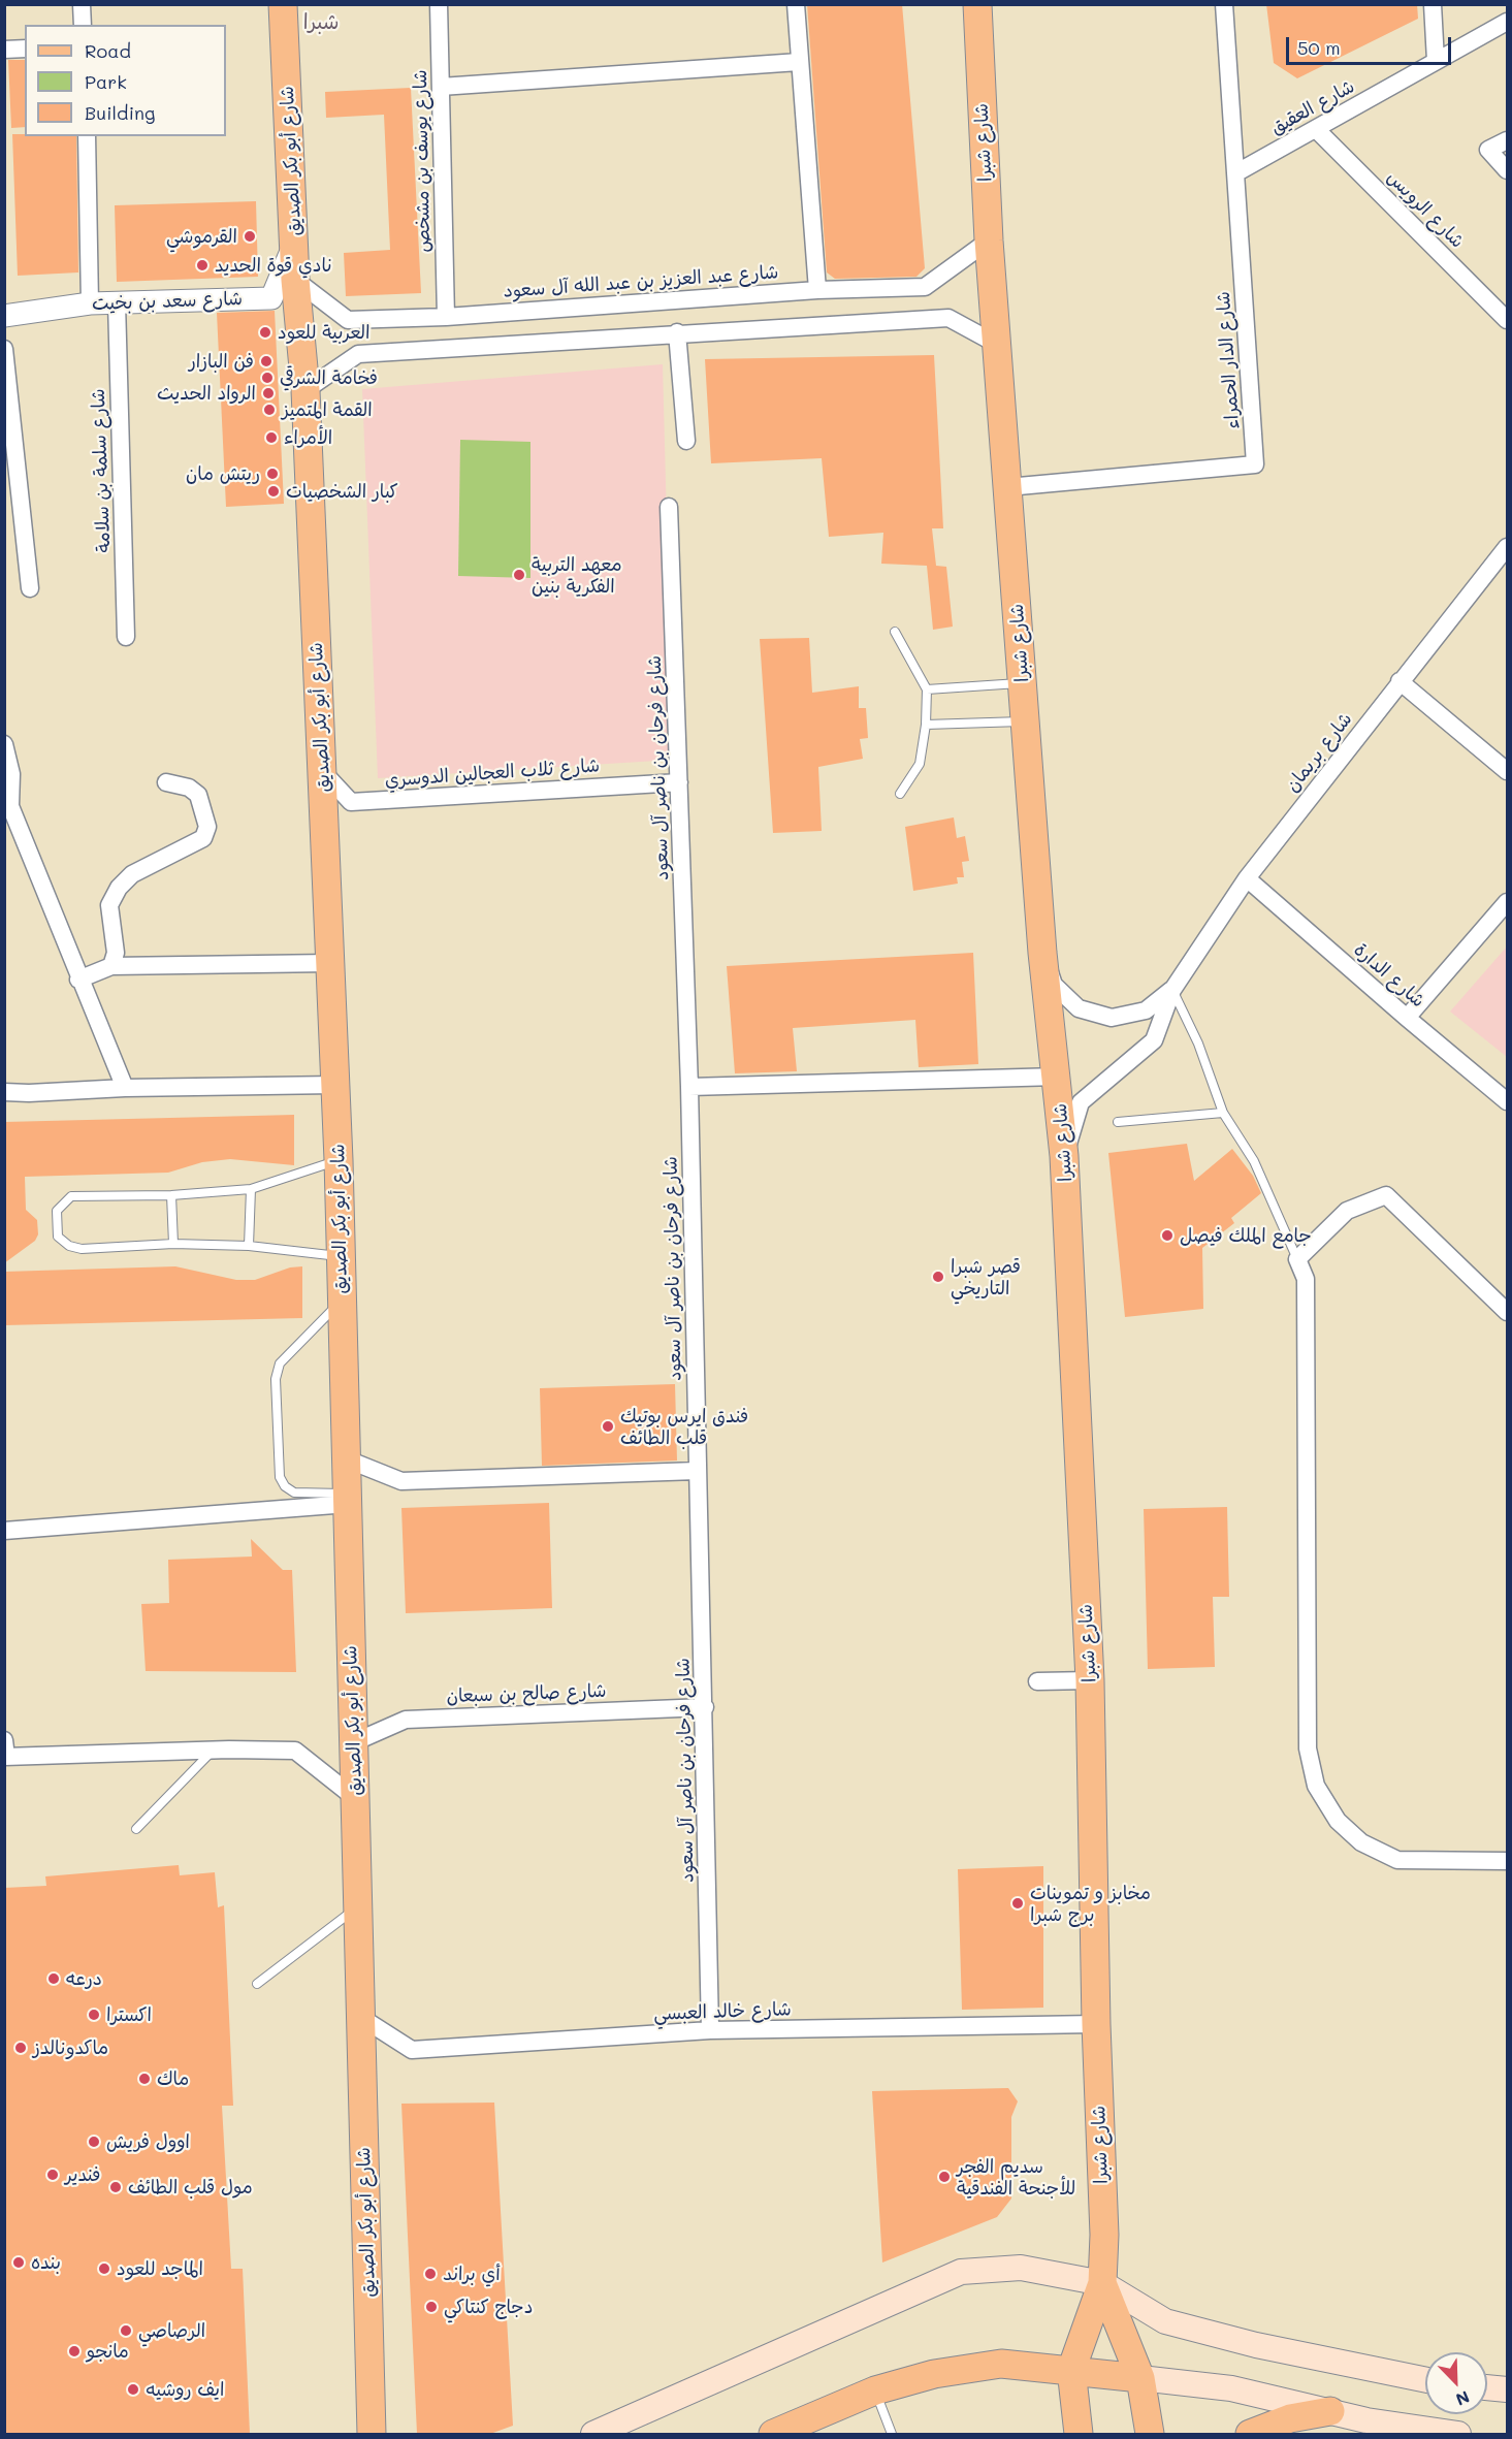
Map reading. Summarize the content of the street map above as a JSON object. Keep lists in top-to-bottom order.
{
  "streets": {
    "main road": ["شارع شبرا", "شارع أبو بكر الصديق"],
    "street": [
      "شارع العقيق",
      "شارع يوسف بن مشخص",
      "شارع الرويس",
      "شارع عبد العزيز بن عبد الله آل سعود",
      "شارع سعد بن بخيت",
      "شارع الدار الحمراء",
      "شارع سلمة بن سلامة",
      "شارع بريمان",
      "شارع فرحان بن ناصر آل سعود",
      "شارع ثلاب العجالين الدوسري",
      "شارع الدارة",
      "شارع صالح بن سبعان",
      "شارع خالد العبسي"
    ]
  },
  "crossings": [
    ["شارع العقيق", "شارع الرويس"],
    ["شارع العقيق", "شارع الدار الحمراء"],
    ["شارع شبرا", "شارع عبد العزيز بن عبد الله آل سعود"],
    ["شارع شبرا", "شارع الدار الحمراء"],
    ["شارع شبرا", "شارع خالد العبسي"],
    ["شارع أبو بكر الصديق", "شارع عبد العزيز بن عبد الله آل سعود"],
    ["شارع أبو بكر الصديق", "شارع سعد بن بخيت"],
    ["شارع أبو بكر الصديق", "شارع ثلاب العجالين الدوسري"],
    ["شارع أبو بكر الصديق", "شارع صالح بن سبعان"],
    ["شارع أبو بكر الصديق", "شارع خالد العبسي"],
    ["شارع يوسف بن مشخص", "شارع عبد العزيز بن عبد الله آل سعود"],
    ["شارع سعد بن بخيت", "شارع سلمة بن سلامة"],
    ["شارع بريمان", "شارع الدارة"],
    ["شارع فرحان بن ناصر آل سعود", "شارع ثلاب العجالين الدوسري"],
    ["شارع فرحان بن ناصر آل سعود", "شارع صالح بن سبعان"],
    ["شارع فرحان بن ناصر آل سعود", "شارع خالد العبسي"]
  ],
  "districts": ["شبرا"],
  "places": [
    "القرموشي",
    "نادي قوة الحديد",
    "العربية للعود",
    "فن البازار",
    "فخامة الشرقي",
    "الرواد الحديث",
    "القمة المتميز",
    "الأمراء",
    "ريتش مان",
    "كبار الشخصيات",
    "معهد التربية الفكرية بنين",
    "جامع الملك فيصل",
    "قصر شبرا التاريخي",
    "فندق ايرس بوتيك قلب الطائف",
    "مخابز و تموينات برج شبرا",
    "درعه",
    "اكسترا",
    "ماكدونالدز",
    "ماك",
    "اوول فريش",
    "فندير",
    "سديم الفجر للأجنحة الفندقية",
    "مول قلب الطائف",
    "بنده",
    "الماجد للعود",
    "أي براند",
    "دجاج كنتاكي",
    "الرصاصي",
    "مانجو",
    "ايف روشيه"
  ],
  "legend": ["Road", "Park", "Building"],
  "scale_bar": "50 m",
  "north": "bottom right"
}
